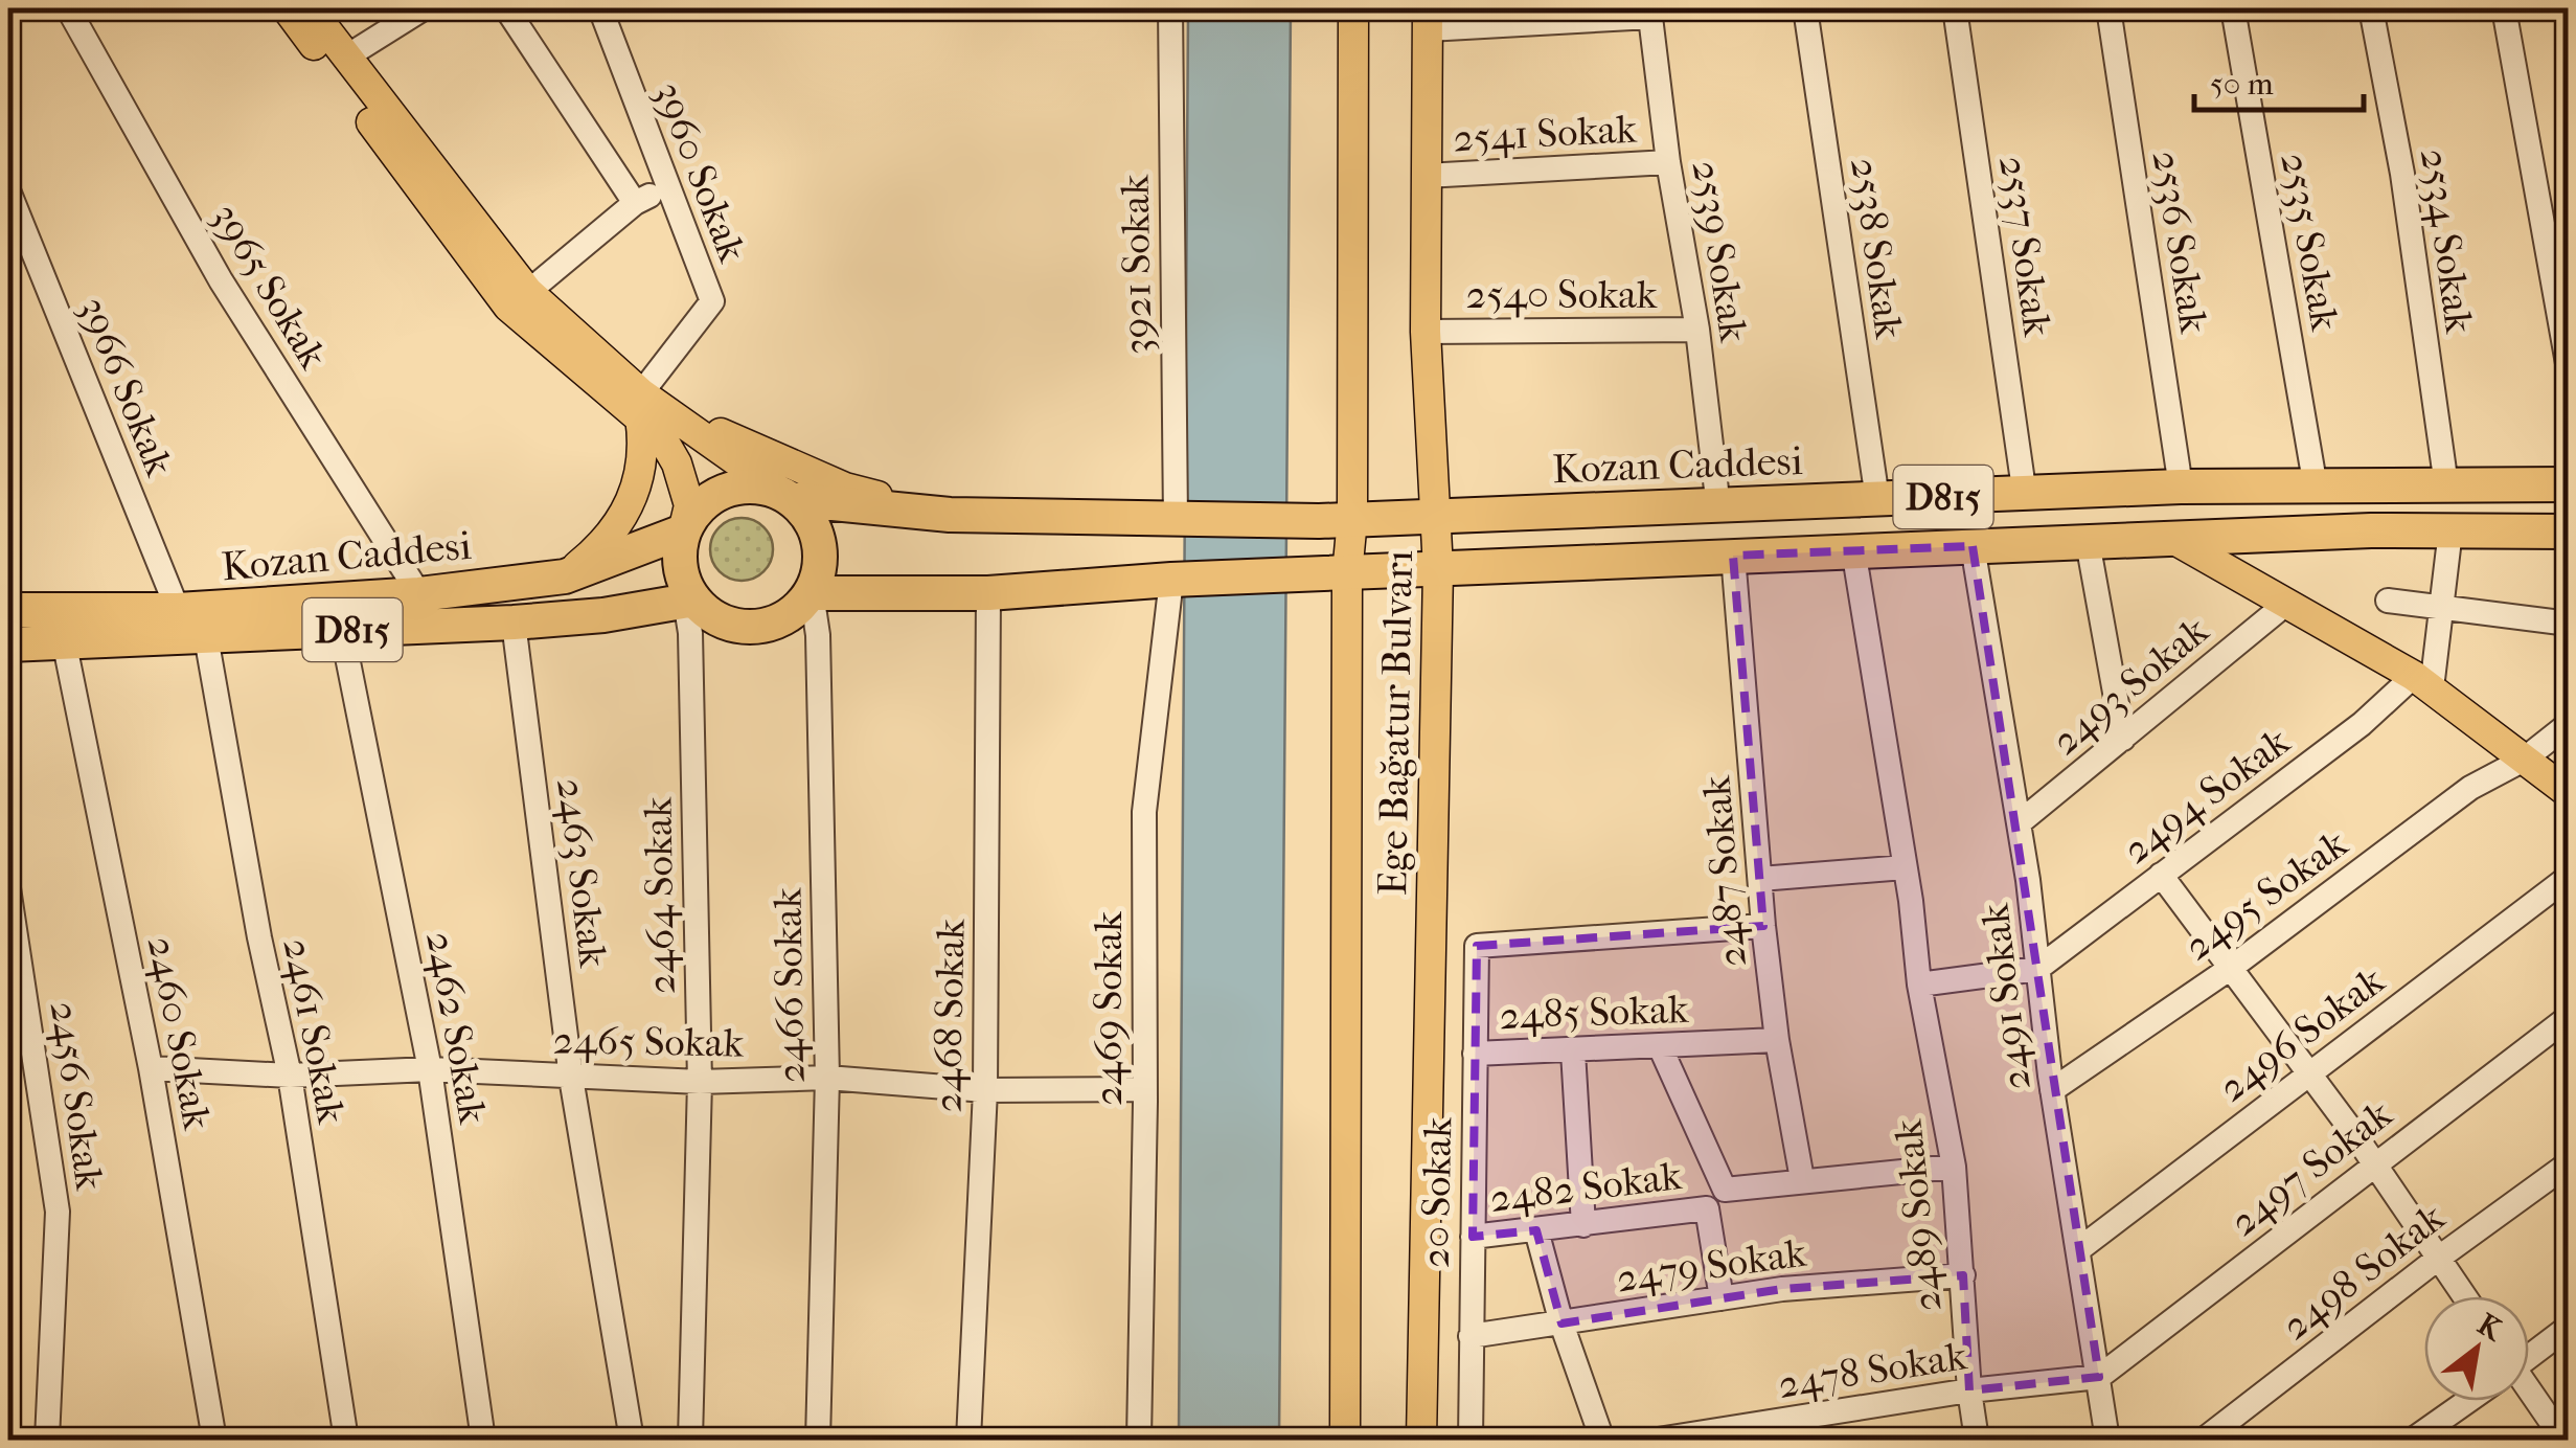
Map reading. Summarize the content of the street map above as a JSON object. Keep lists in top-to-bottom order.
{
  "streets": {
    "highway": ["Kozan Caddesi", "D815"],
    "main road": ["Ege Bağatur Bulvarı"],
    "street": [
      "2541 Sokak",
      "3960 Sokak",
      "2534 Sokak",
      "2536 Sokak",
      "2535 Sokak",
      "2537 Sokak",
      "2538 Sokak",
      "2539 Sokak",
      "3921 Sokak",
      "3965 Sokak",
      "2540 Sokak",
      "3966 Sokak",
      "2493 Sokak",
      "2494 Sokak",
      "2487 Sokak",
      "2463 Sokak",
      "2495 Sokak",
      "2464 Sokak",
      "2466 Sokak",
      "2491 Sokak",
      "2469 Sokak",
      "2485 Sokak",
      "2468 Sokak",
      "2462 Sokak",
      "2461 Sokak",
      "2460 Sokak",
      "2496 Sokak",
      "2465 Sokak",
      "2456 Sokak",
      "2497 Sokak",
      "2482 Sokak",
      "20 Sokak",
      "2489 Sokak",
      "2479 Sokak",
      "2498 Sokak",
      "2478 Sokak"
    ]
  },
  "crossings": [
    ["2541 Sokak", "2539 Sokak"],
    ["2541 Sokak", "Ege Bağatur Bulvarı"],
    ["2534 Sokak", "Kozan Caddesi"],
    ["2536 Sokak", "Kozan Caddesi"],
    ["2535 Sokak", "Kozan Caddesi"],
    ["2537 Sokak", "Kozan Caddesi"],
    ["2538 Sokak", "Kozan Caddesi"],
    ["2539 Sokak", "2540 Sokak"],
    ["2539 Sokak", "Kozan Caddesi"],
    ["3921 Sokak", "Kozan Caddesi"],
    ["3965 Sokak", "Kozan Caddesi"],
    ["2540 Sokak", "Ege Bağatur Bulvarı"],
    ["3966 Sokak", "Kozan Caddesi"],
    ["Kozan Caddesi", "D815"],
    ["Kozan Caddesi", "Ege Bağatur Bulvarı"],
    ["Kozan Caddesi", "2463 Sokak"],
    ["Kozan Caddesi", "2464 Sokak"],
    ["Kozan Caddesi", "2466 Sokak"],
    ["Kozan Caddesi", "2462 Sokak"],
    ["Kozan Caddesi", "2461 Sokak"],
    ["Kozan Caddesi", "2460 Sokak"],
    ["D815", "Ege Bağatur Bulvarı"],
    ["D815", "2487 Sokak"],
    ["D815", "2464 Sokak"],
    ["D815", "2466 Sokak"],
    ["D815", "2491 Sokak"],
    ["D815", "2469 Sokak"],
    ["D815", "2468 Sokak"],
    ["D815", "2489 Sokak"],
    ["2493 Sokak", "2491 Sokak"],
    ["2494 Sokak", "2491 Sokak"],
    ["2487 Sokak", "2485 Sokak"],
    ["2487 Sokak", "20 Sokak"],
    ["2463 Sokak", "2465 Sokak"],
    ["2495 Sokak", "2491 Sokak"],
    ["2464 Sokak", "2466 Sokak"],
    ["2464 Sokak", "2465 Sokak"],
    ["2466 Sokak", "2465 Sokak"],
    ["2491 Sokak", "2496 Sokak"],
    ["2491 Sokak", "2497 Sokak"],
    ["2491 Sokak", "2478 Sokak"],
    ["2469 Sokak", "2465 Sokak"],
    ["2485 Sokak", "20 Sokak"],
    ["2468 Sokak", "2465 Sokak"],
    ["2462 Sokak", "2465 Sokak"],
    ["2461 Sokak", "2465 Sokak"],
    ["2460 Sokak", "2465 Sokak"],
    ["2497 Sokak", "2478 Sokak"],
    ["2482 Sokak", "20 Sokak"],
    ["2482 Sokak", "2479 Sokak"],
    ["20 Sokak", "2479 Sokak"],
    ["2489 Sokak", "2479 Sokak"],
    ["2489 Sokak", "2478 Sokak"]
  ],
  "scale_bar": "50 m",
  "north": "top right"
}
